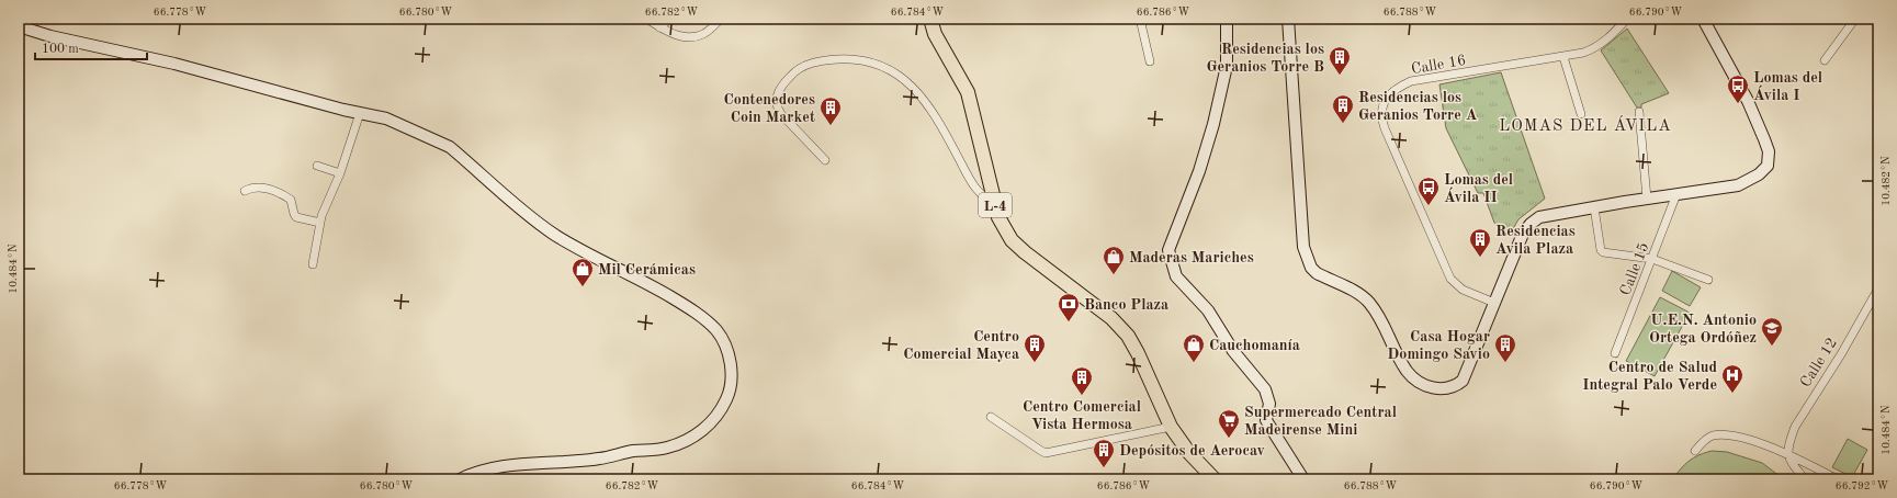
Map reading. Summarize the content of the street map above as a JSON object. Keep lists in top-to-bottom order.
{
  "streets": {
    "main road": ["L-4"],
    "street": ["Calle 16", "Calle 15", "Calle 12"]
  },
  "districts": ["LOMAS DEL ÁVILA"],
  "places": {
    "building": [
      "Residencias los Geranios Torre B",
      "Residencias los Geranios Torre A",
      "Contenedores Coin Market",
      "Residencias Avila Plaza",
      "Centro Comercial Mayca",
      "Casa Hogar Domingo Savio",
      "Centro Comercial Vista Hermosa",
      "Depósitos de Aerocav"
    ],
    "bus stop": ["Lomas del Ávila I", "Lomas del Ávila II"],
    "shop": ["Maderas Mariches", "Mil Cerámicas", "Cauchomanía"],
    "bank": ["Banco Plaza"],
    "school or university": ["U.E.N. Antonio Ortega Ordóñez"],
    "hospital": ["Centro de Salud Integral Palo Verde"],
    "supermarket": ["Supermercado Central Madeirense Mini"]
  },
  "scale_bar": "100 m",
  "coordinates": [
    "66.778°W",
    "66.780°W",
    "66.782°W",
    "66.784°W",
    "66.786°W",
    "66.788°W",
    "66.790°W",
    "10.482°N",
    "10.484°N",
    "66.792°W"
  ]
}
